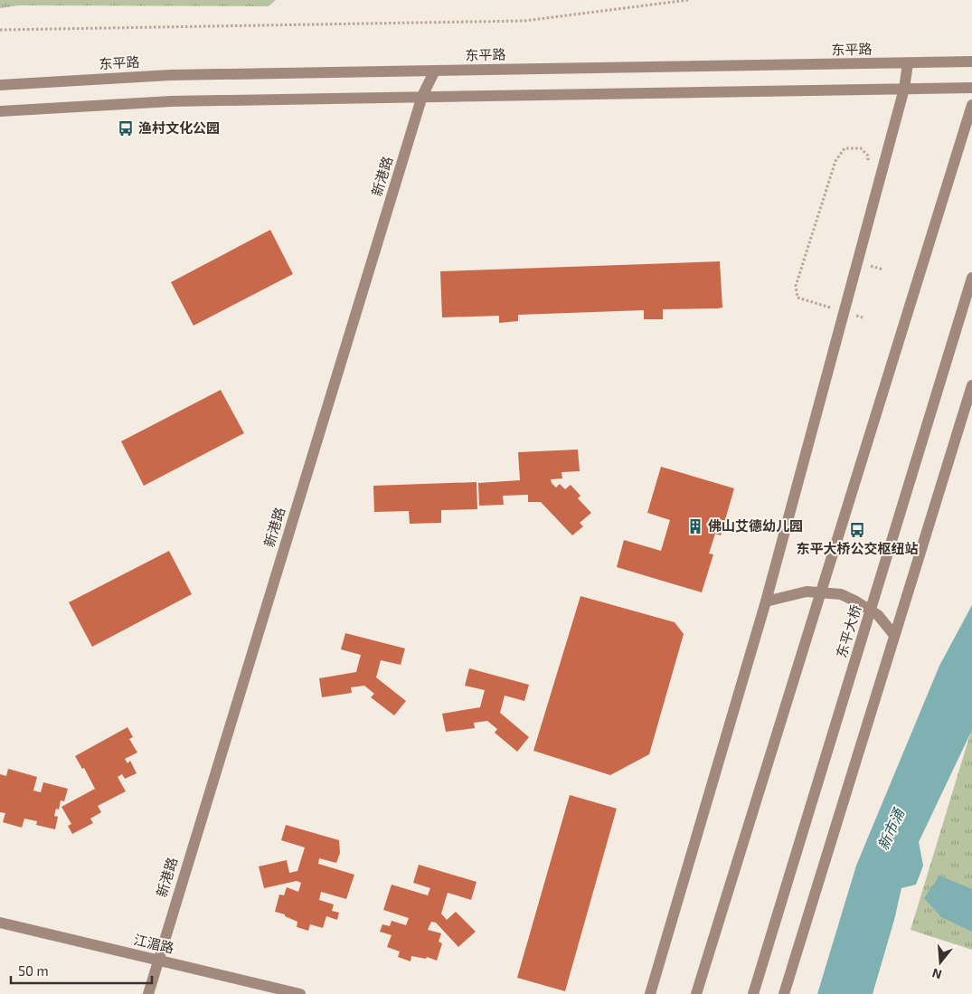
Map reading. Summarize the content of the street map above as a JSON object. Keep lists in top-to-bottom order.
{
  "streets": {
    "main road": [
      "东平路",
      "新港路",
      "东平大桥",
      "江湄路"
    ]
  },
  "crossings": [
    ["东平路", "新港路"],
    ["新港路", "江湄路"]
  ],
  "water": ["新市涌"],
  "places": {
    "bus stop": ["渔村文化公园", "东平大桥公交枢纽站"],
    "building": ["佛山艾德幼儿园"]
  },
  "scale_bar": "50 m",
  "north": "bottom"
}
